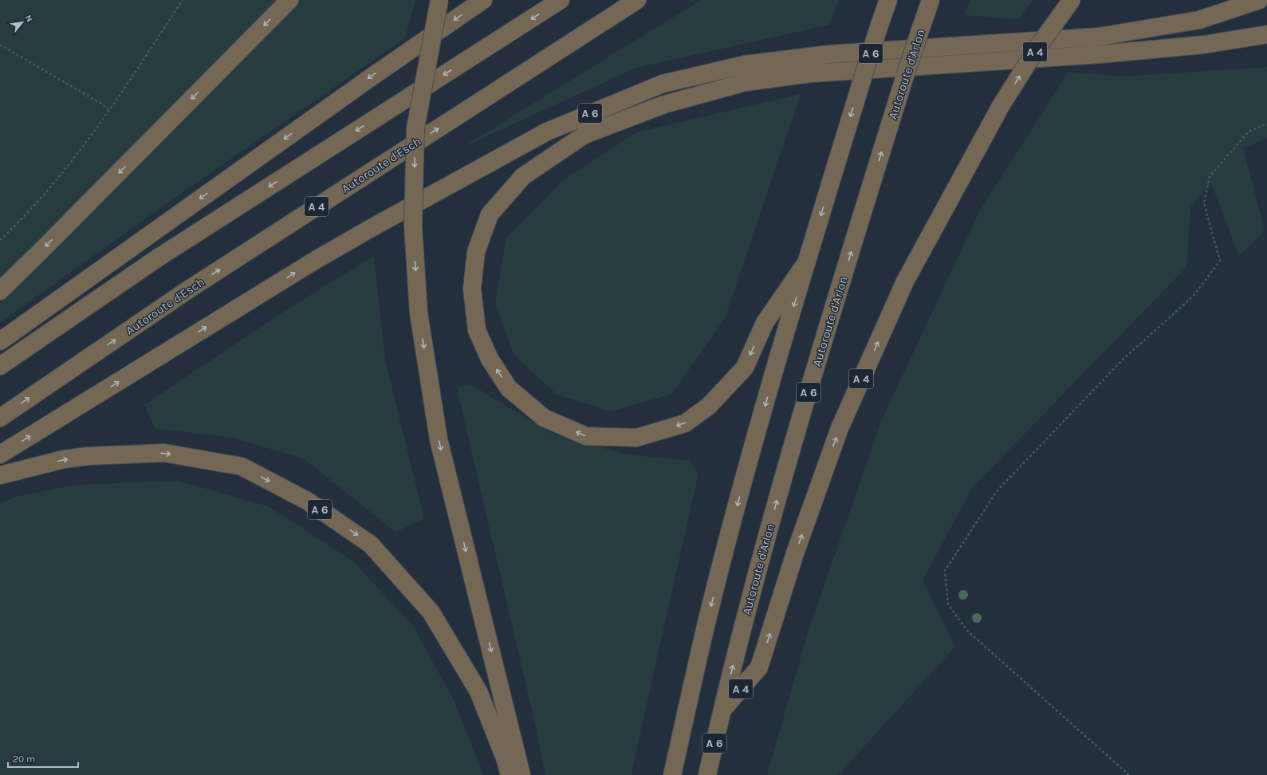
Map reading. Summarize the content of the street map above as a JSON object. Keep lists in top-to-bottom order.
{
  "streets": {
    "highway": [
      "A 4",
      "A 6",
      "Autoroute d'Arlon",
      "Autoroute d'Esch"
    ]
  },
  "crossings": [
    ["A 4", "A 6"],
    ["A 4", "Autoroute d'Arlon"]
  ],
  "scale_bar": "20 m",
  "north": "top right"
}
